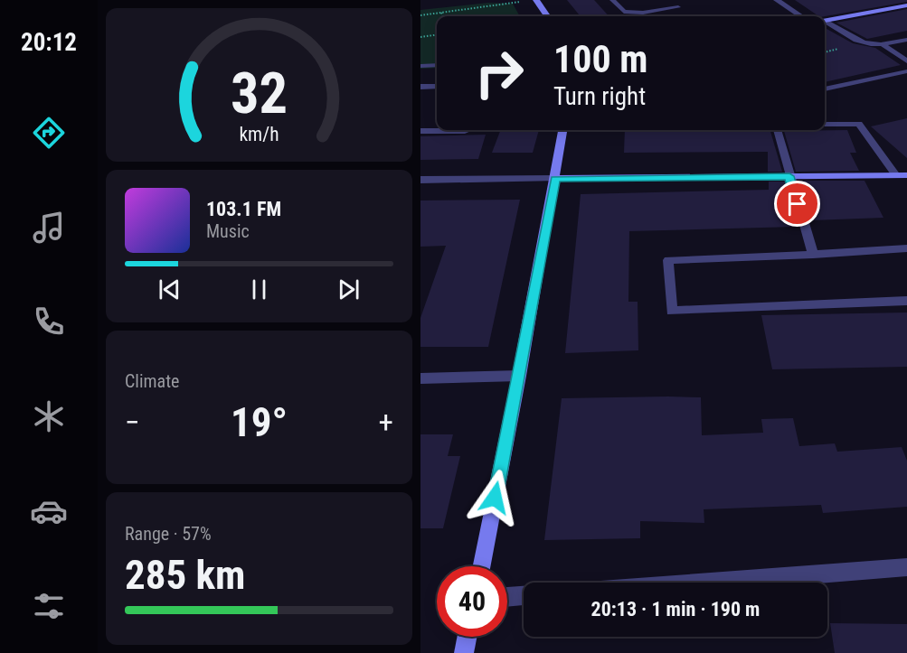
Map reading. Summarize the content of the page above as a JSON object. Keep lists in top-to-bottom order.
{
  "page": {
    "tabs": "20:12",
    "turn": ["100 m", "Turn right"],
    "song": ["103.1 FM", "Music"],
    "tile": [
      "Climate",
      ["Range · 57%", "285 km"]
    ],
    "heat": ["−", "19°", "+"],
    "limit": "40",
    "trip": "20:13 · 1 min · 190 m",
    "gauge": ["32", "km/h"]
  }
}
